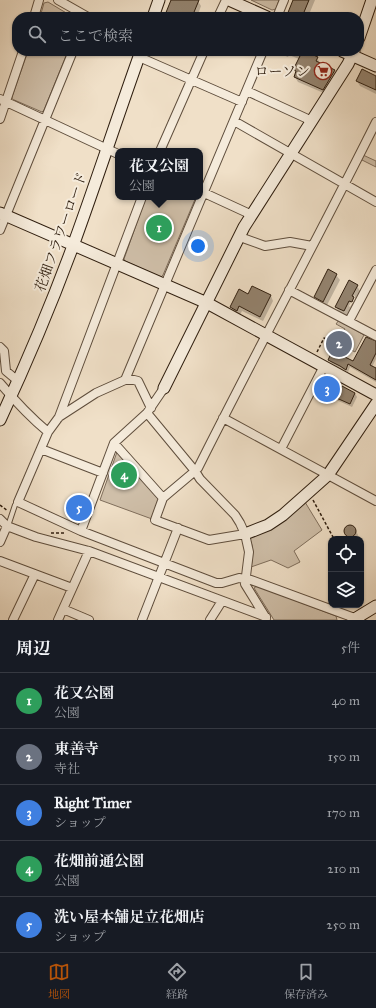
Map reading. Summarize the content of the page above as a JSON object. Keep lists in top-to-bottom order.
{
  "streets": {
    "street": ["花畑フラワーロード"]
  },
  "places": {
    "supermarket": ["ローソン"]
  },
  "page": {
    "search": "ここで検索",
    "popup": ["花又公園", "公園"],
    "pins": [
      "1",
      "2",
      "3",
      "4",
      "5"
    ],
    "heading": ["周辺", "5件"],
    "list": [
      {
        "mark": "1",
        "name": "花又公園",
        "note": "公園",
        "value": "40 m"
      },
      {
        "mark": "2",
        "name": "東善寺",
        "note": "寺社",
        "value": "150 m"
      },
      {
        "mark": "3",
        "name": "Right Timer",
        "note": "ショップ",
        "value": "170 m"
      },
      {
        "mark": "4",
        "name": "花畑前通公園",
        "note": "公園",
        "value": "210 m"
      },
      {
        "mark": "5",
        "name": "洗い屋本舗足立花畑店",
        "note": "ショップ",
        "value": "250 m"
      }
    ],
    "nav": ["地図", "経路", "保存済み"]
  }
}
